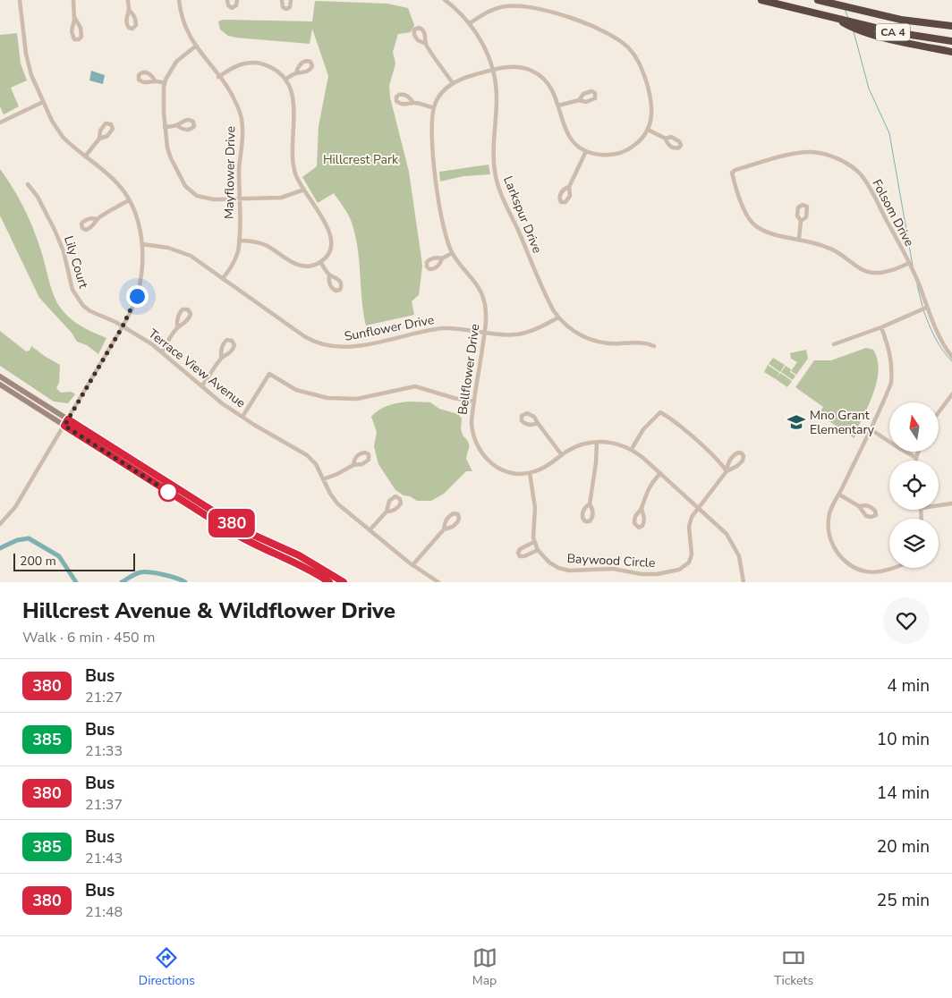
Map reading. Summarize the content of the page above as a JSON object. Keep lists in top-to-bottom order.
{
  "streets": {
    "highway": ["CA 4"],
    "street": [
      "Mayflower Drive",
      "Folsom Drive",
      "Larkspur Drive",
      "Lily Court",
      "Sunflower Drive",
      "Terrace View Avenue",
      "Bellflower Drive",
      "Baywood Circle"
    ]
  },
  "crossings": [
    ["Mayflower Drive", "Sunflower Drive"],
    ["Larkspur Drive", "Sunflower Drive"],
    ["Larkspur Drive", "Bellflower Drive"],
    ["Lily Court", "Terrace View Avenue"],
    ["Sunflower Drive", "Bellflower Drive"],
    ["Bellflower Drive", "Baywood Circle"]
  ],
  "parks": ["Hillcrest Park"],
  "places": {
    "school or university": ["Mno Grant Elementary"]
  },
  "lines": ["bus line 380"],
  "scale_bar": "200 m",
  "north": "top",
  "page": {
    "on_map": "380",
    "scale": "200 m",
    "heading": ["Hillcrest Avenue & Wildflower Drive", "Walk · 6 min · 450 m"],
    "list": [
      {
        "mark": "380",
        "name": "Bus",
        "note": "21:27",
        "value": "4 min"
      },
      {
        "mark": "385",
        "name": "Bus",
        "note": "21:33",
        "value": "10 min"
      },
      {
        "mark": "380",
        "name": "Bus",
        "note": "21:37",
        "value": "14 min"
      },
      {
        "mark": "385",
        "name": "Bus",
        "note": "21:43",
        "value": "20 min"
      },
      {
        "mark": "380",
        "name": "Bus",
        "note": "21:48",
        "value": "25 min"
      }
    ],
    "tabs": ["Directions", "Map", "Tickets"]
  }
}
